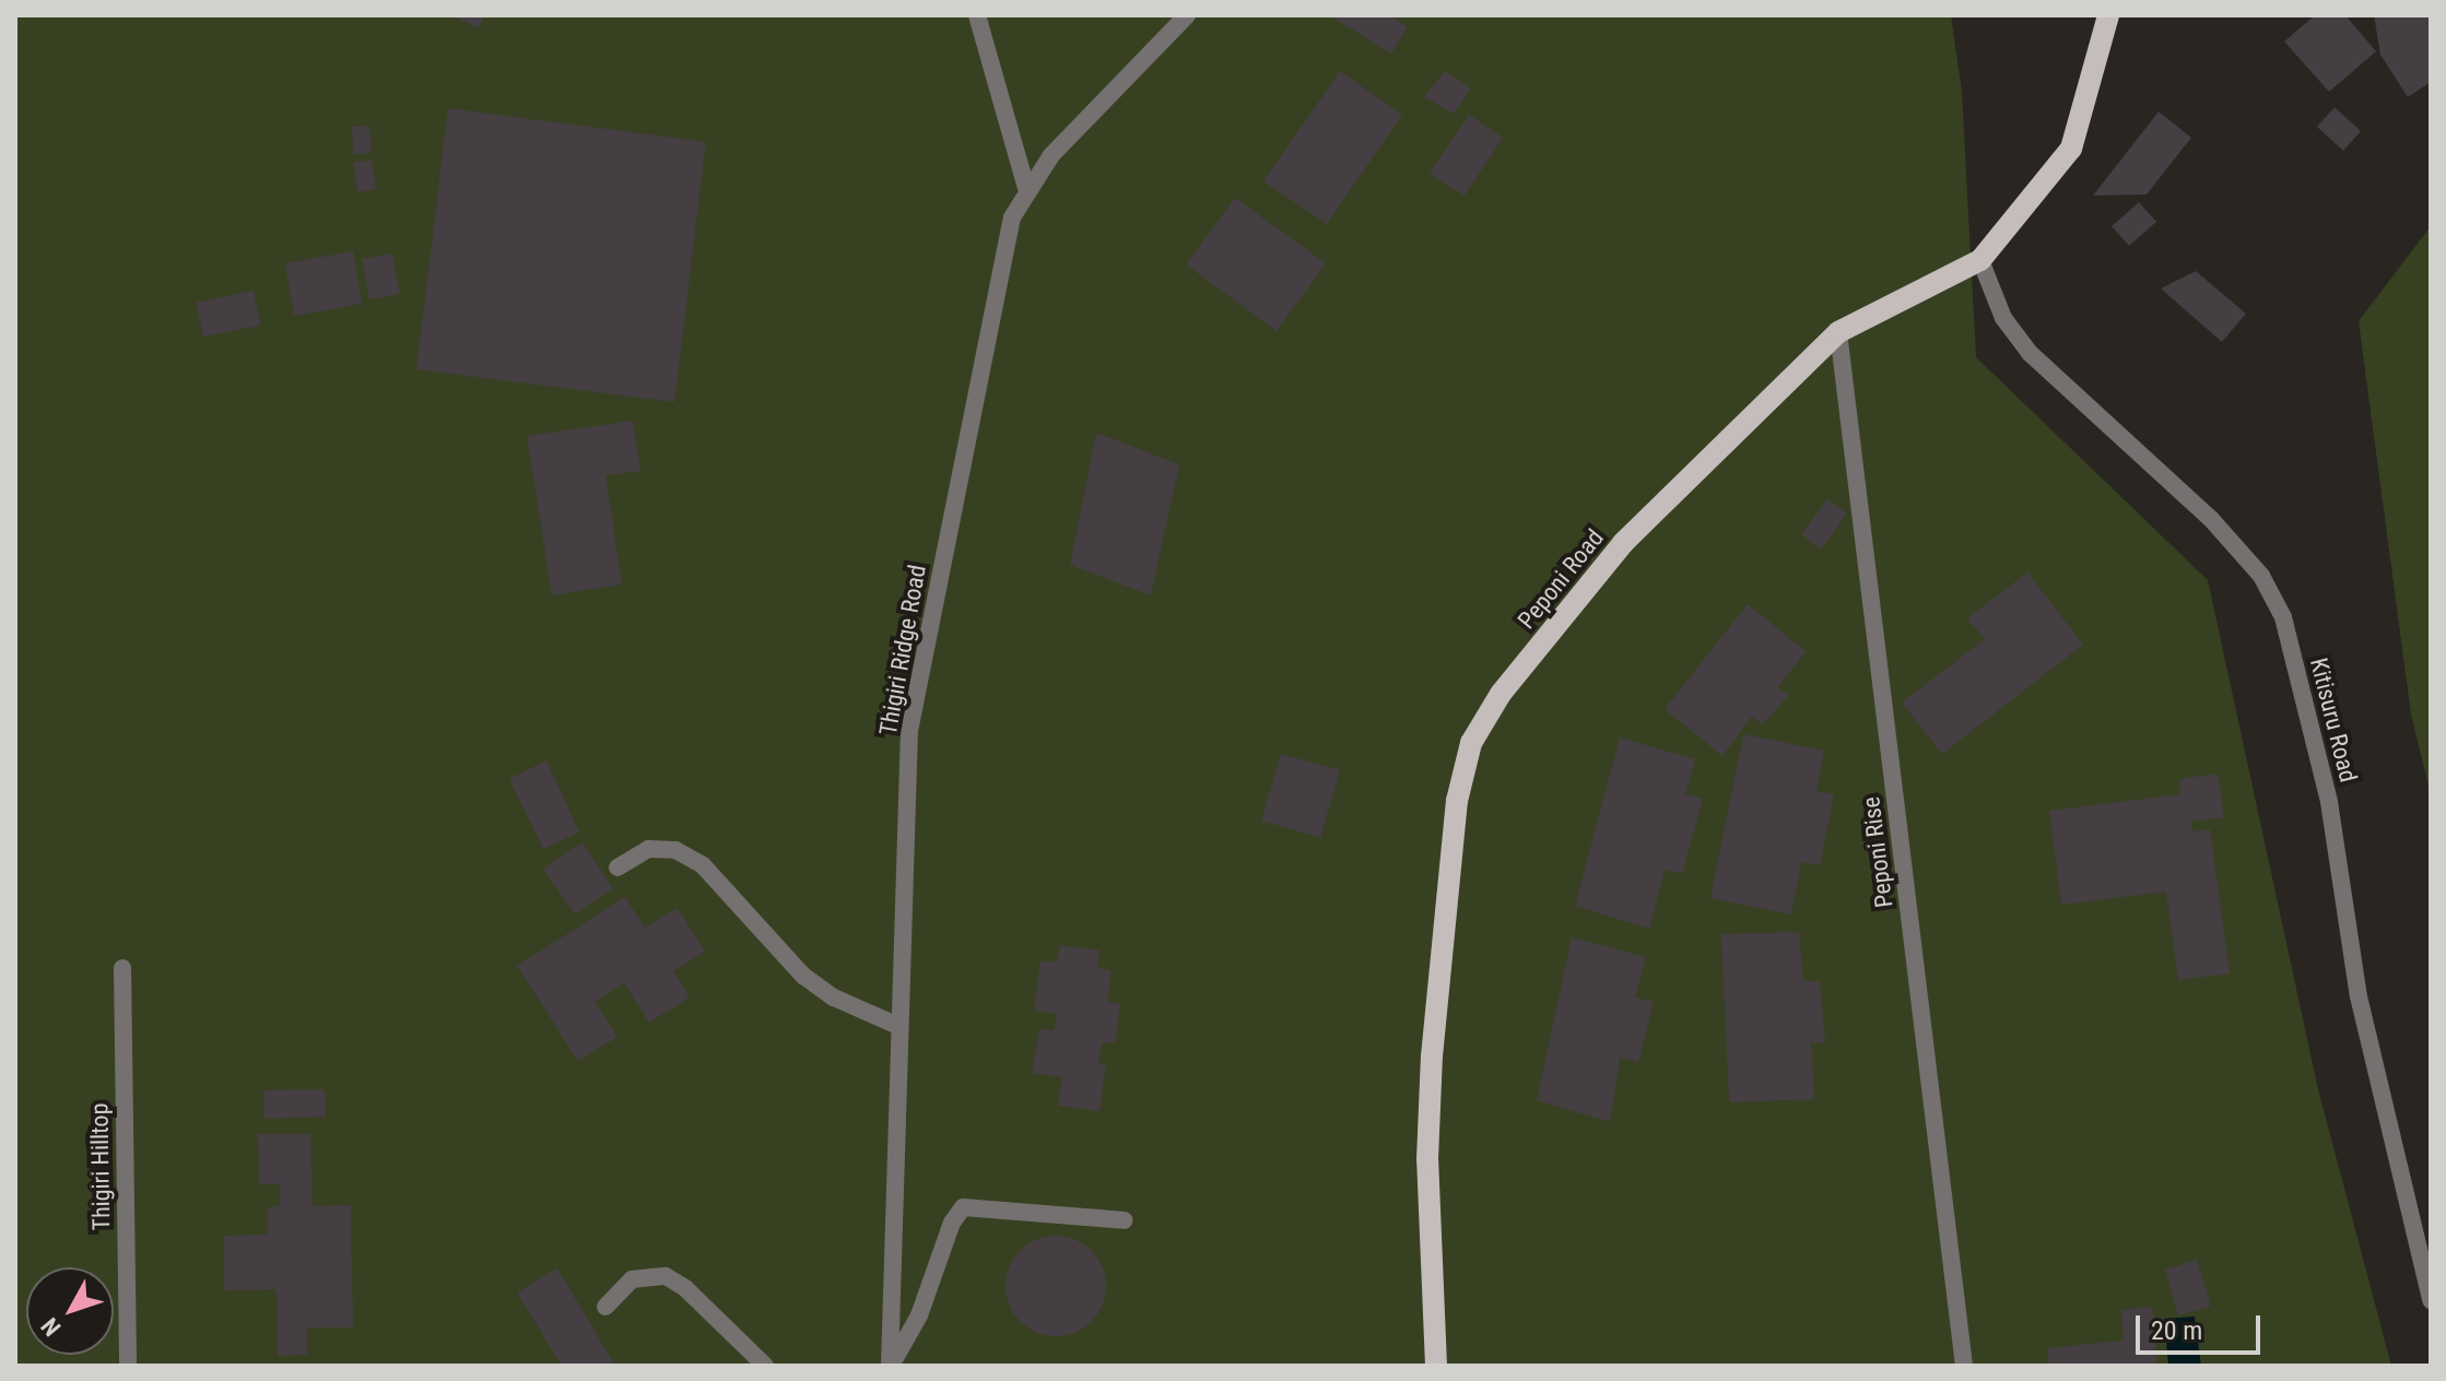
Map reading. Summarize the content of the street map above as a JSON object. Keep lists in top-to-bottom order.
{
  "streets": {
    "main road": ["Peponi Road"],
    "street": [
      "Thigiri Ridge Road",
      "Kitisuru Road",
      "Peponi Rise",
      "Thigiri Hilltop"
    ]
  },
  "crossings": [
    ["Peponi Road", "Kitisuru Road"],
    ["Peponi Road", "Peponi Rise"]
  ],
  "scale_bar": "20 m",
  "north": "bottom left"
}
